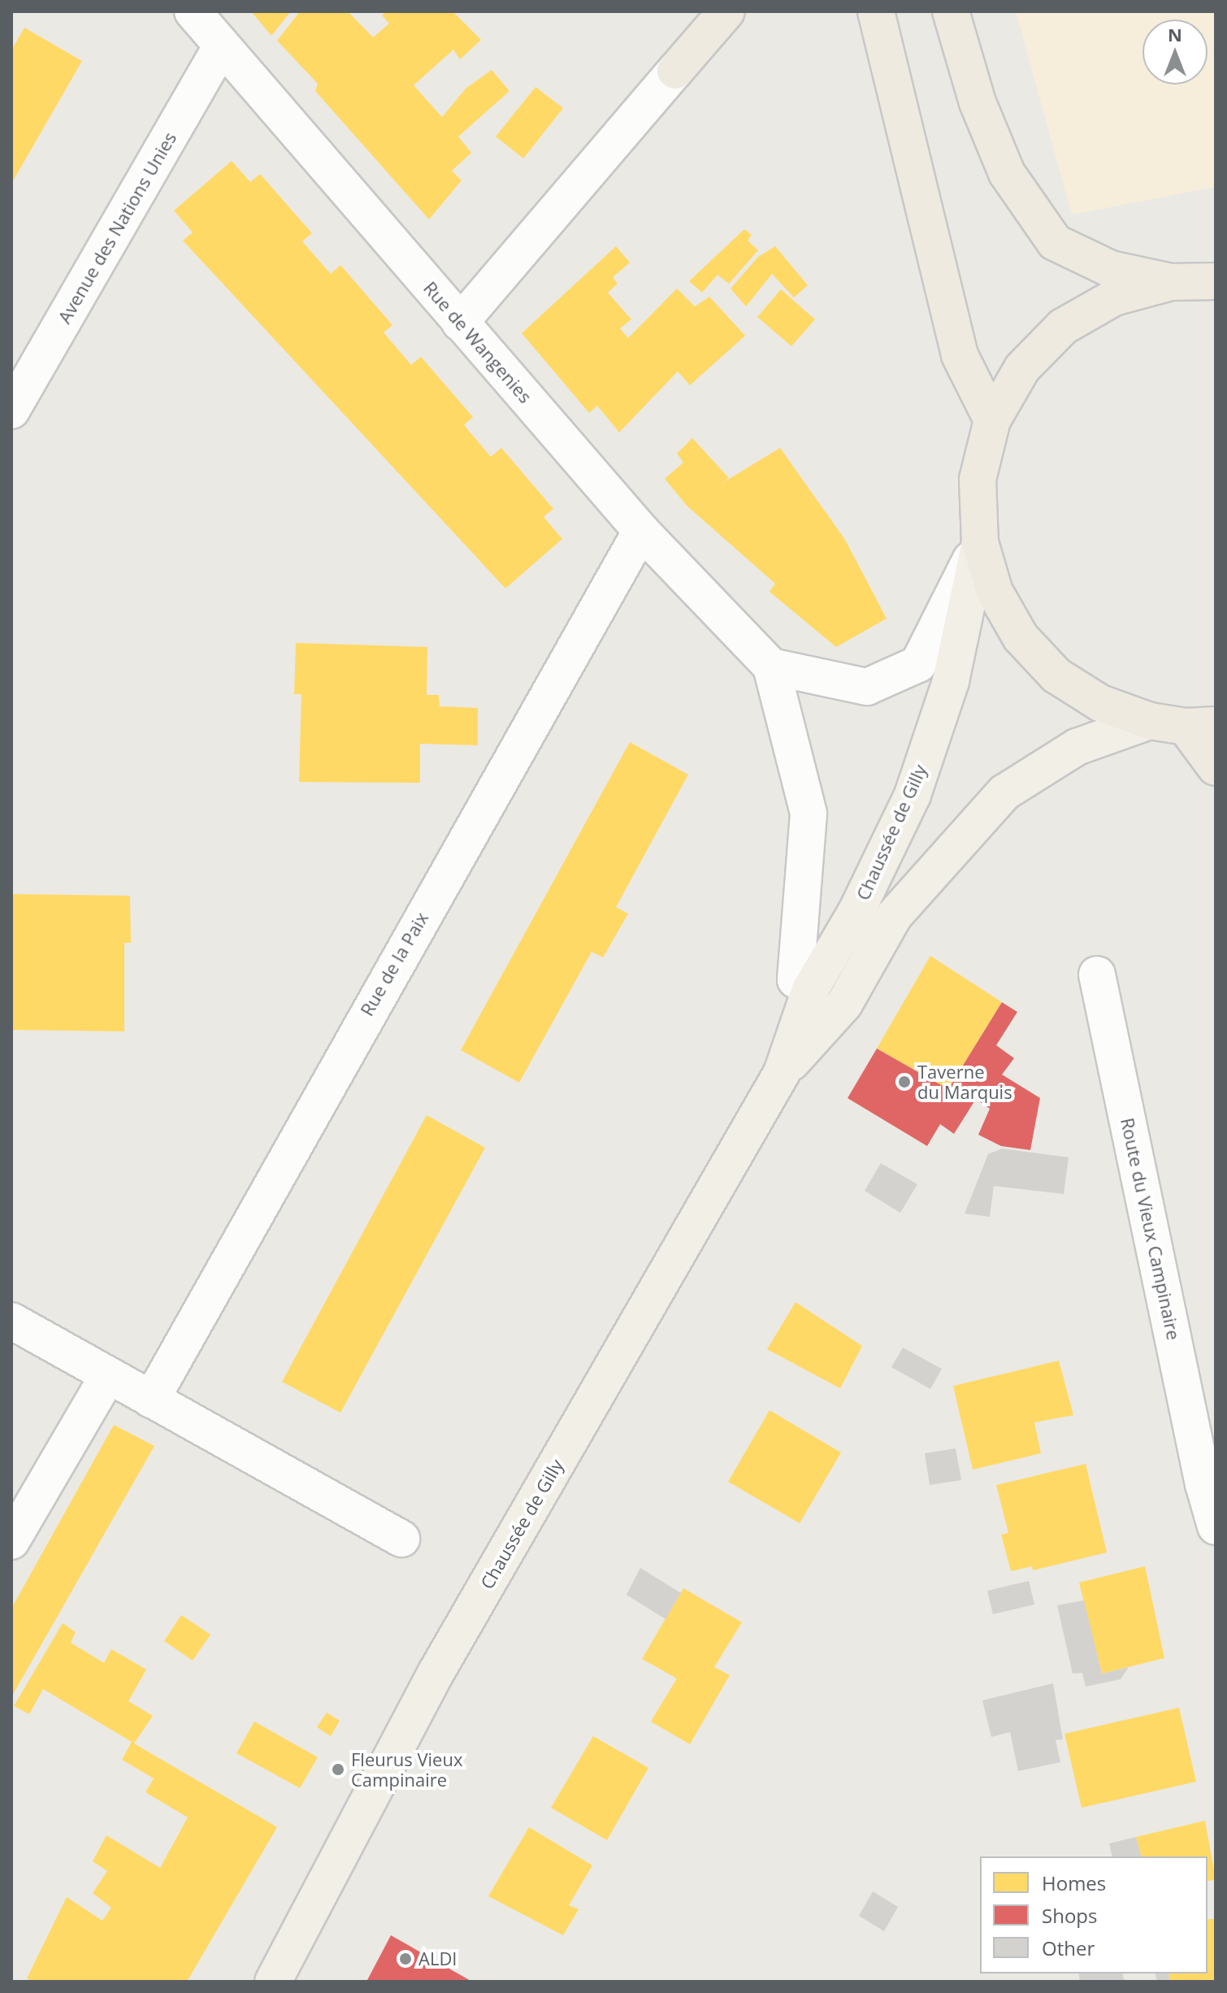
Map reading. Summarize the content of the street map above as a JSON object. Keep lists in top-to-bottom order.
{
  "streets": {
    "main road": ["Chaussée de Gilly"],
    "street": [
      "Avenue des Nations Unies",
      "Rue de Wangenies",
      "Rue de la Paix",
      "Route du Vieux Campinaire"
    ]
  },
  "crossings": [
    ["Avenue des Nations Unies", "Rue de Wangenies"],
    ["Rue de Wangenies", "Rue de la Paix"]
  ],
  "places": ["Taverne du Marquis", "Fleurus Vieux Campinaire", "ALDI"],
  "legend": ["Homes", "Shops", "Other"],
  "north": "top"
}
